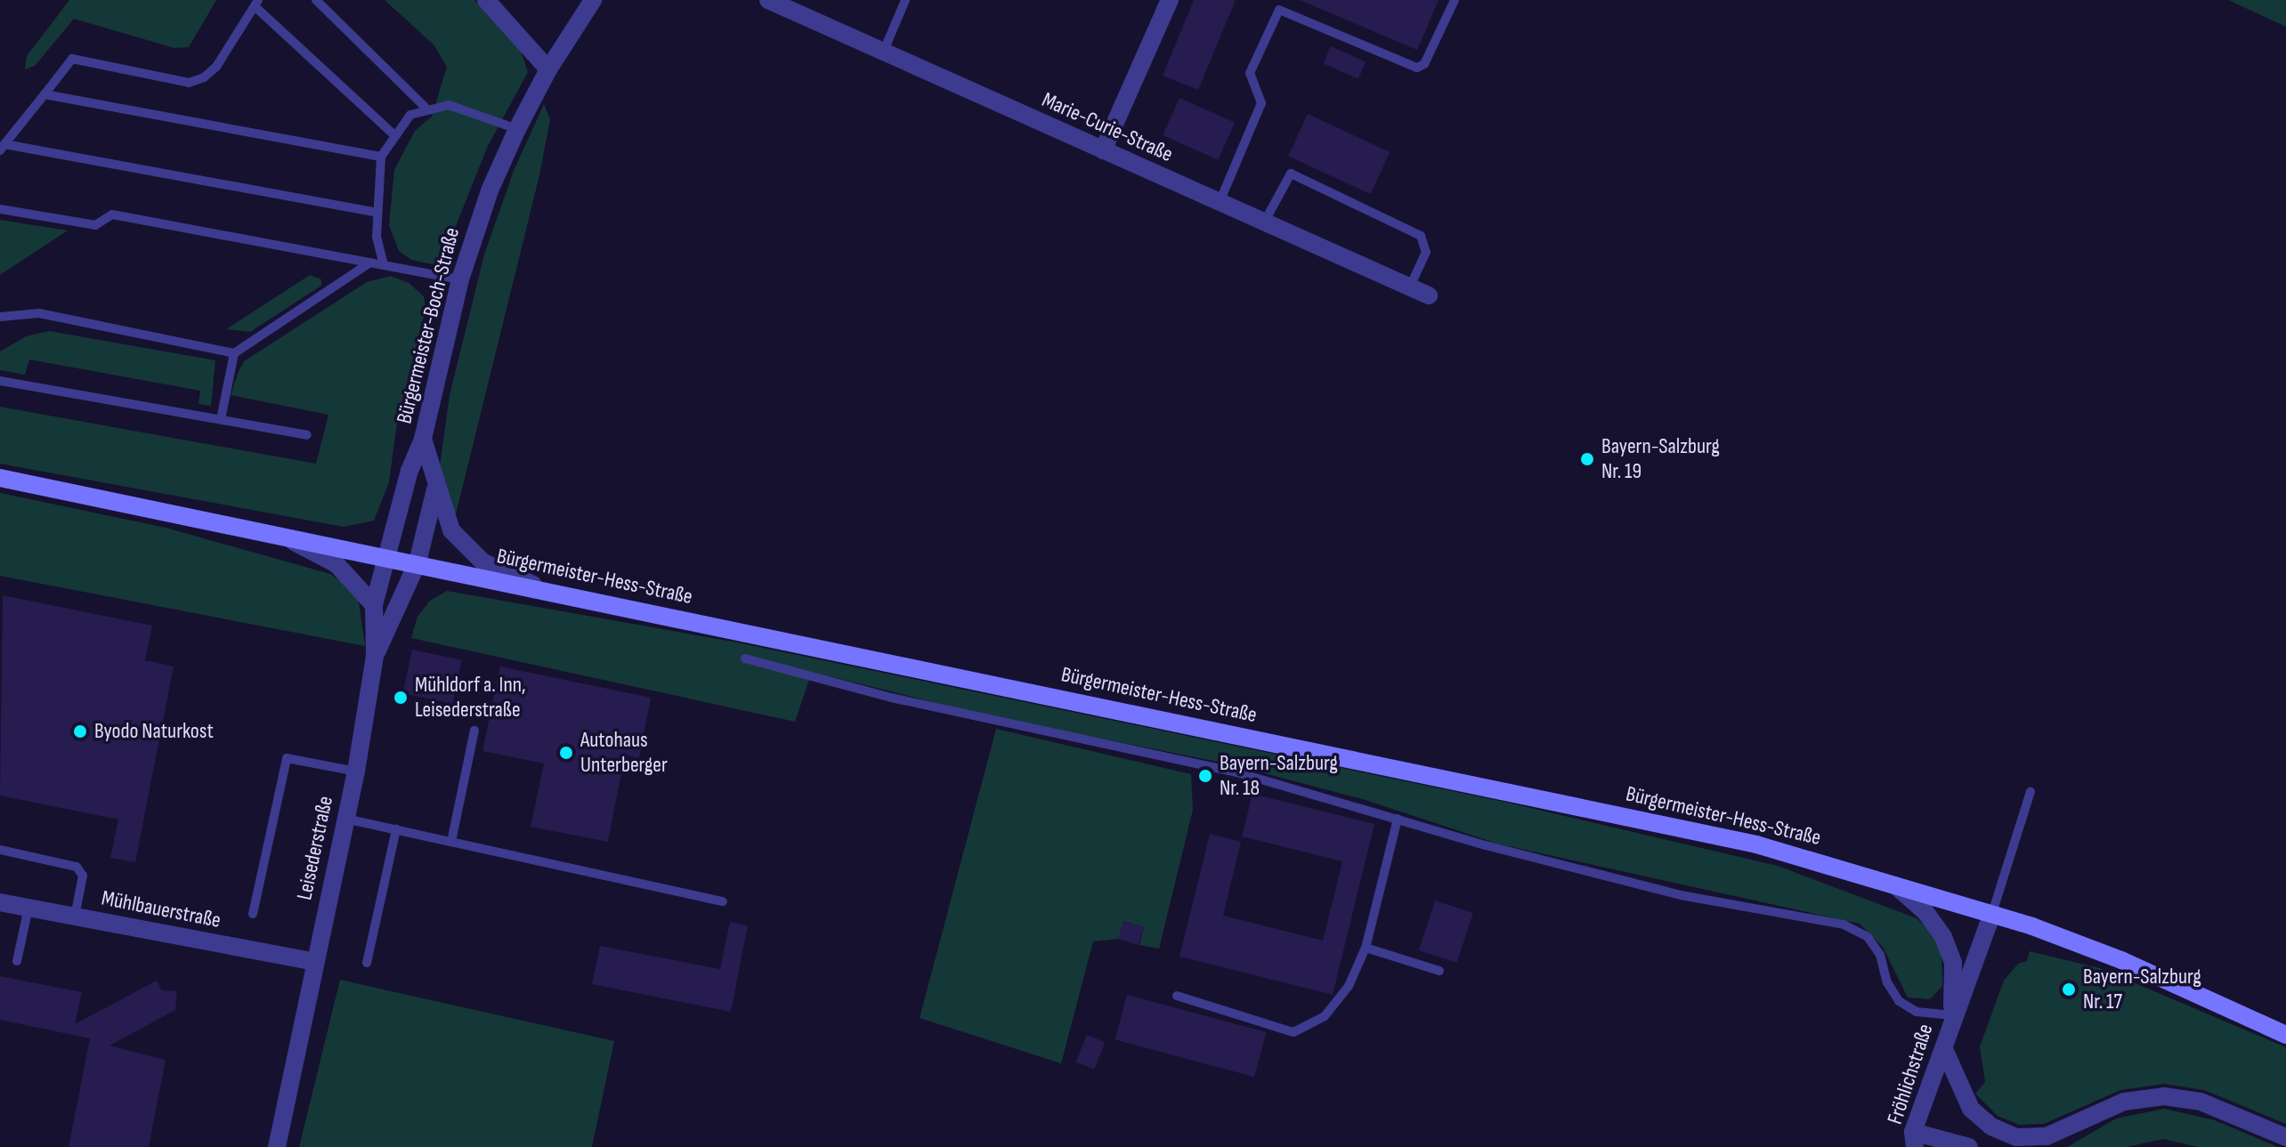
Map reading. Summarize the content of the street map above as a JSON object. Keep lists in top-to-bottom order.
{
  "streets": {
    "main road": ["Bürgermeister-Hess-Straße"],
    "street": [
      "Marie-Curie-Straße",
      "Bürgermeister-Boch-Straße",
      "Leisederstraße",
      "Mühlbauerstraße",
      "Fröhlichstraße"
    ]
  },
  "crossings": [
    ["Bürgermeister-Boch-Straße", "Bürgermeister-Hess-Straße"],
    ["Bürgermeister-Boch-Straße", "Leisederstraße"],
    ["Bürgermeister-Hess-Straße", "Leisederstraße"],
    ["Bürgermeister-Hess-Straße", "Fröhlichstraße"],
    ["Leisederstraße", "Mühlbauerstraße"]
  ],
  "places": [
    "Bayern-Salzburg Nr. 19",
    "Mühldorf a. Inn, Leisederstraße",
    "Byodo Naturkost",
    "Autohaus Unterberger",
    "Bayern-Salzburg Nr. 18",
    "Bayern-Salzburg Nr. 17"
  ]
}
